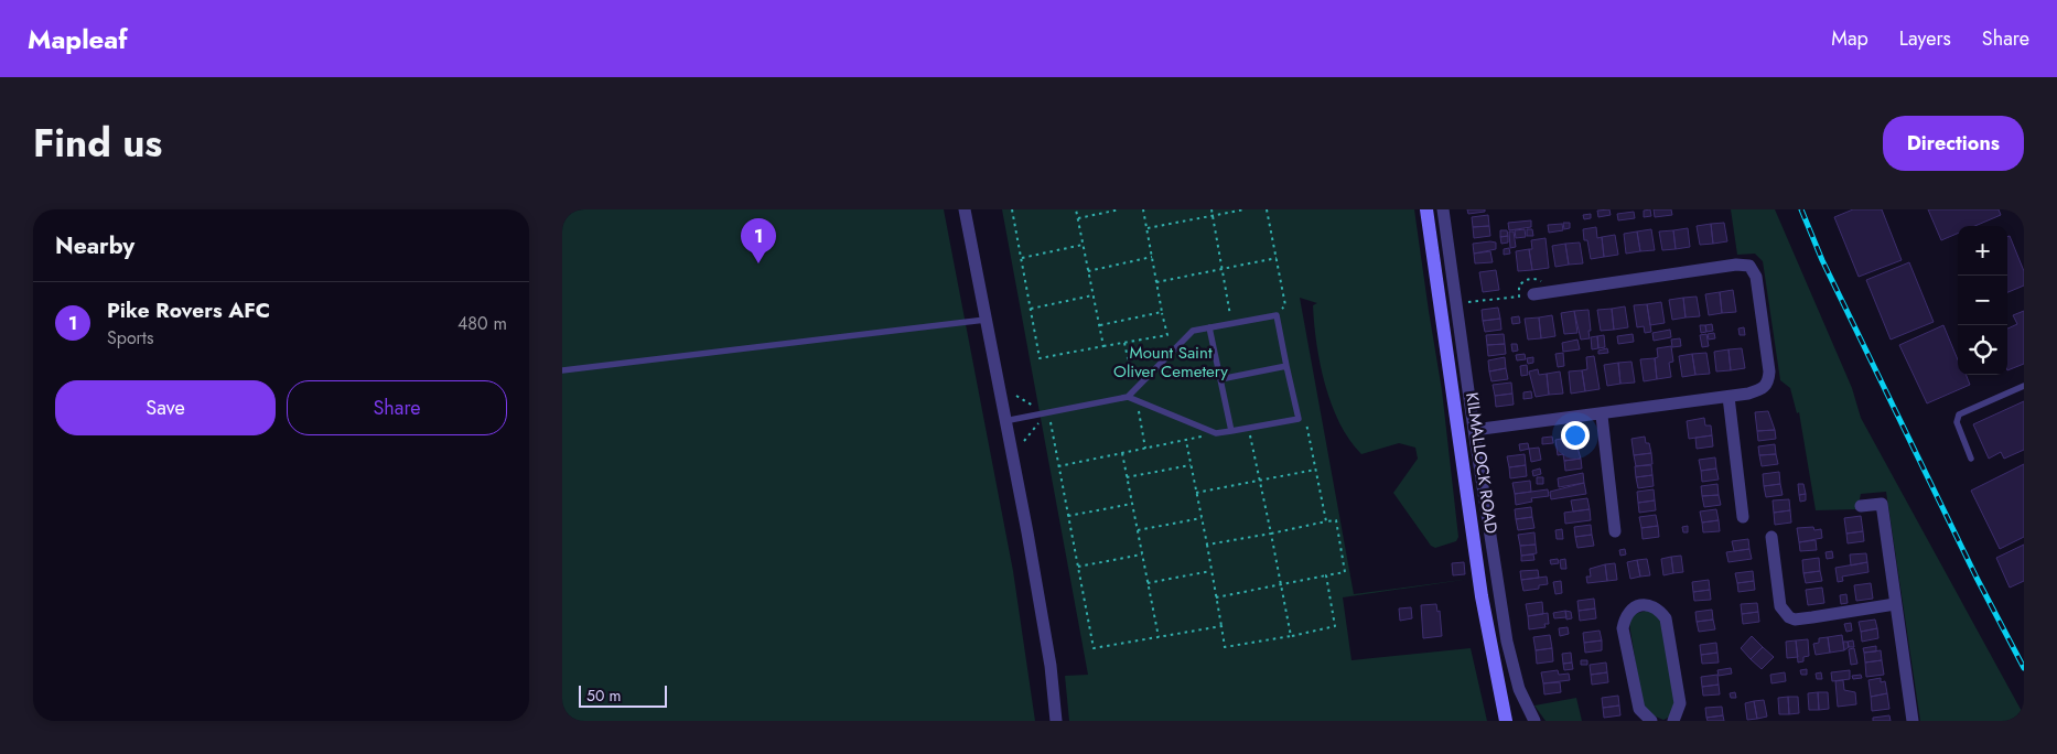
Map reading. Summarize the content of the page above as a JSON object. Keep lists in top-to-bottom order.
{
  "streets": {
    "main road": ["KILMALLOCK ROAD"]
  },
  "parks": ["Mount Saint Oliver Cemetery"],
  "scale_bar": "50 m",
  "page": {
    "header": "Mapleaf",
    "nav": ["Map", "Layers", "Share"],
    "title": "Find us",
    "buttons": [
      "Directions",
      ["Save", "Share"]
    ],
    "heading": "Nearby",
    "pins": "1",
    "map_buttons": ["+", "−"],
    "list": [
      {
        "mark": "1",
        "name": "Pike Rovers AFC",
        "note": "Sports",
        "value": "480 m"
      }
    ],
    "scale": "50 m"
  }
}
